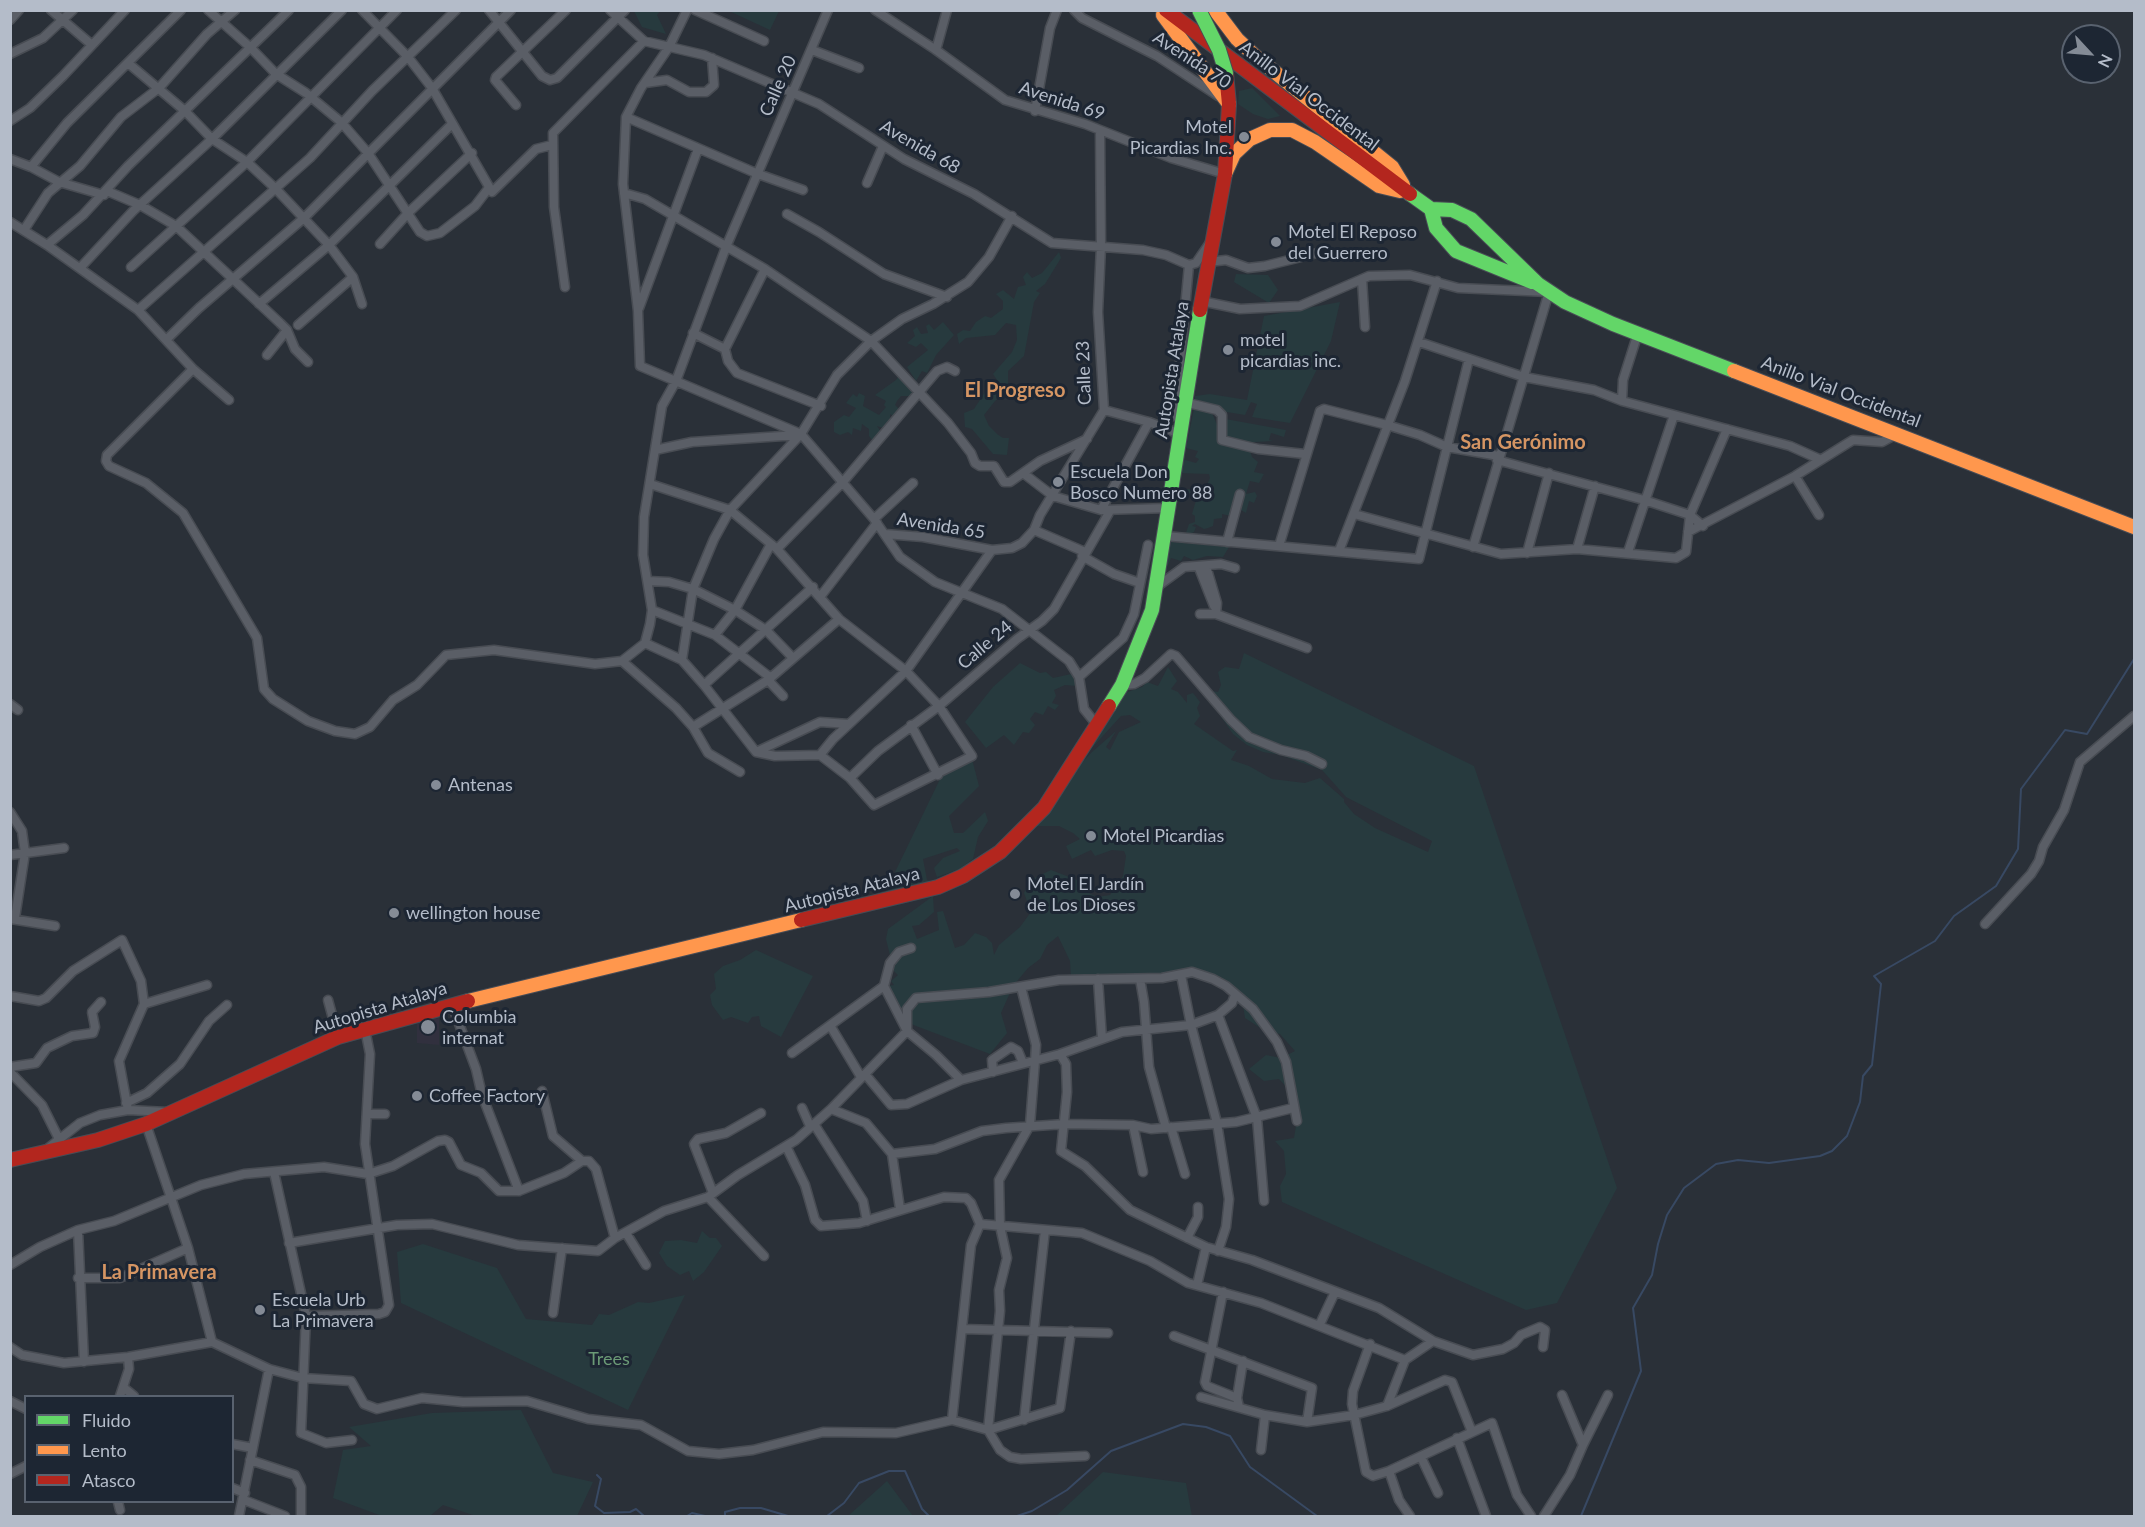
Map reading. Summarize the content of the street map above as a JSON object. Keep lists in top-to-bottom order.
{
  "streets": {
    "main road": ["Anillo Vial Occidental", "Autopista Atalaya"],
    "street": [
      "Avenida 70",
      "Calle 20",
      "Avenida 69",
      "Avenida 68",
      "Calle 23",
      "Avenida 65",
      "Calle 24"
    ]
  },
  "crossings": [
    ["Calle 20", "Avenida 68"],
    ["Avenida 69", "Autopista Atalaya"],
    ["Avenida 69", "Calle 23"],
    ["Avenida 68", "Calle 23"],
    ["Calle 23", "Avenida 65"]
  ],
  "districts": ["El Progreso", "San Gerónimo", "La Primavera"],
  "parks": ["Trees"],
  "places": [
    "Motel Picardias Inc.",
    "Motel El Reposo del Guerrero",
    "motel picardias inc.",
    "Escuela Don Bosco Numero 88",
    "Antenas",
    "Motel Picardias",
    "Motel El Jardín de Los Dioses",
    "wellington house",
    "Columbia internat",
    "Coffee Factory",
    "Escuela Urb La Primavera"
  ],
  "legend": ["Fluido", "Lento", "Atasco"],
  "north": "bottom right"
}
